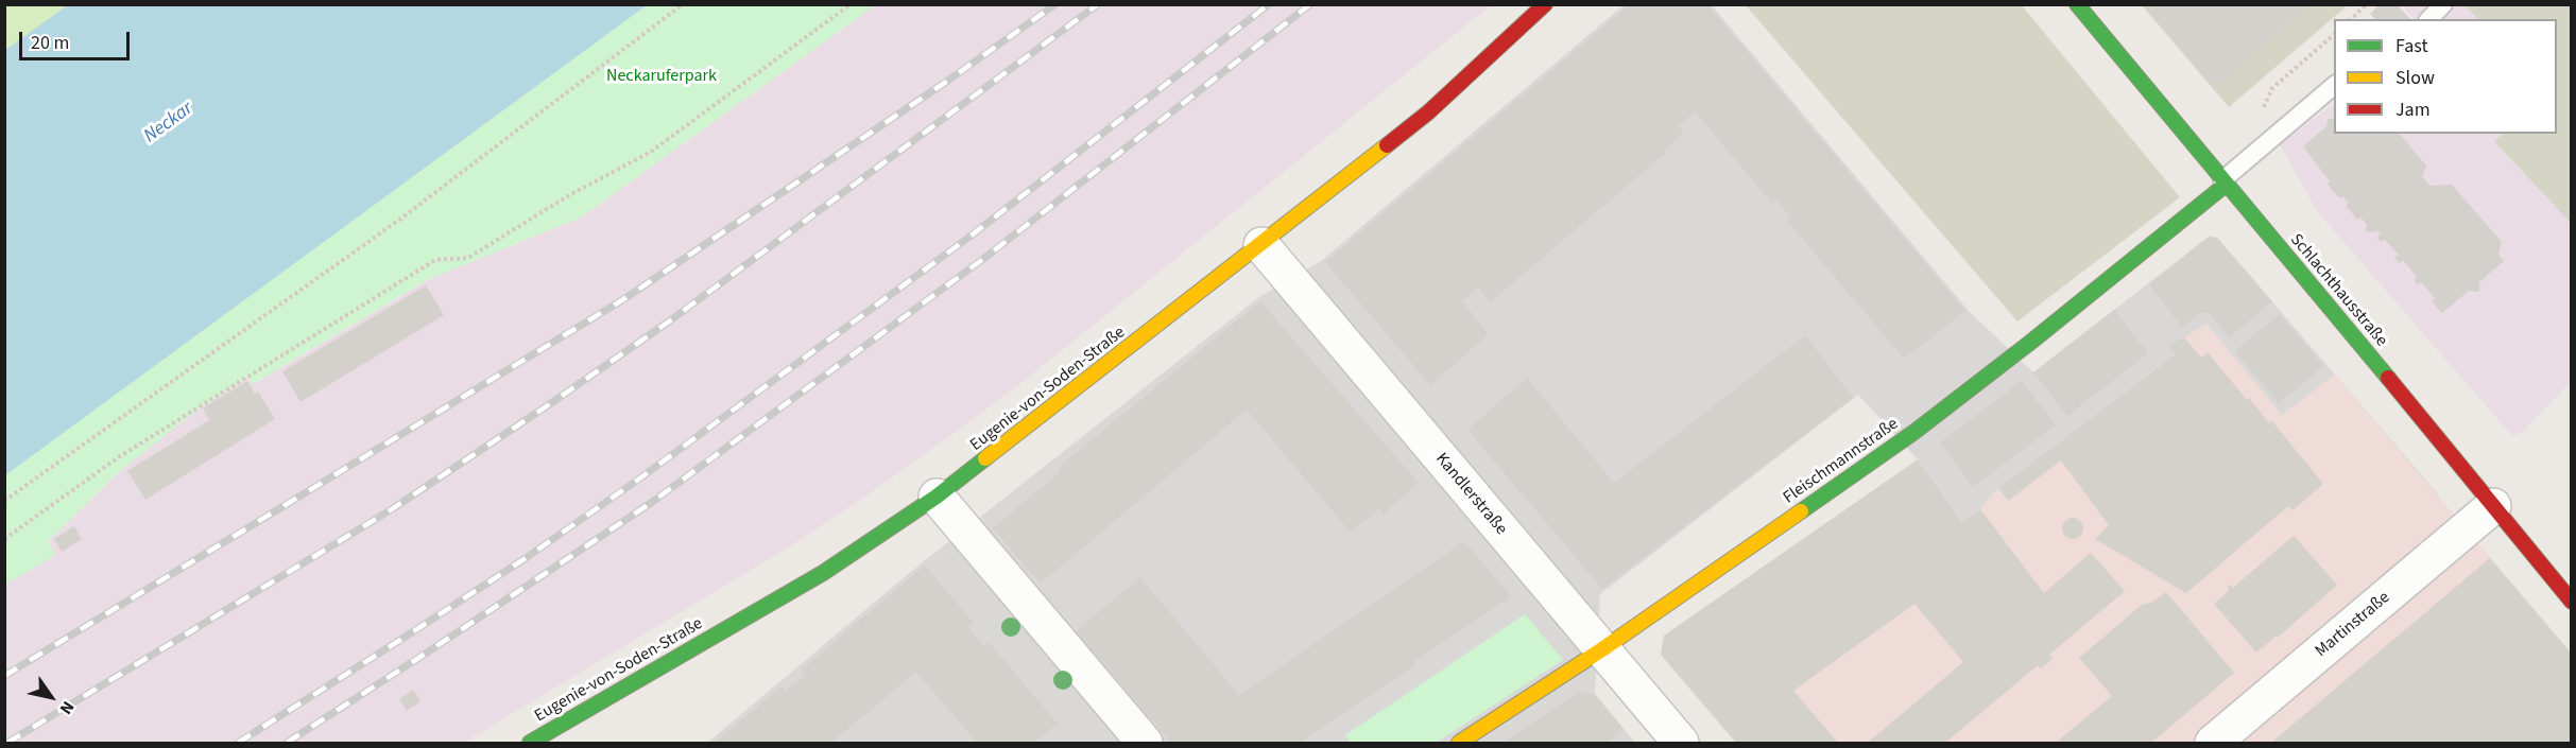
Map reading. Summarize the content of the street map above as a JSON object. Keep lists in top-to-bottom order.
{
  "streets": {
    "main road": ["Schlachthausstraße", "Eugenie-von-Soden-Straße", "Fleischmannstraße"],
    "street": ["Kandlerstraße", "Martinstraße"]
  },
  "crossings": [
    ["Schlachthausstraße", "Fleischmannstraße"],
    ["Schlachthausstraße", "Martinstraße"],
    ["Eugenie-von-Soden-Straße", "Kandlerstraße"],
    ["Fleischmannstraße", "Kandlerstraße"]
  ],
  "water": ["Neckar"],
  "parks": ["Neckaruferpark"],
  "legend": ["Fast", "Slow", "Jam"],
  "scale_bar": "20 m",
  "north": "bottom right"
}
